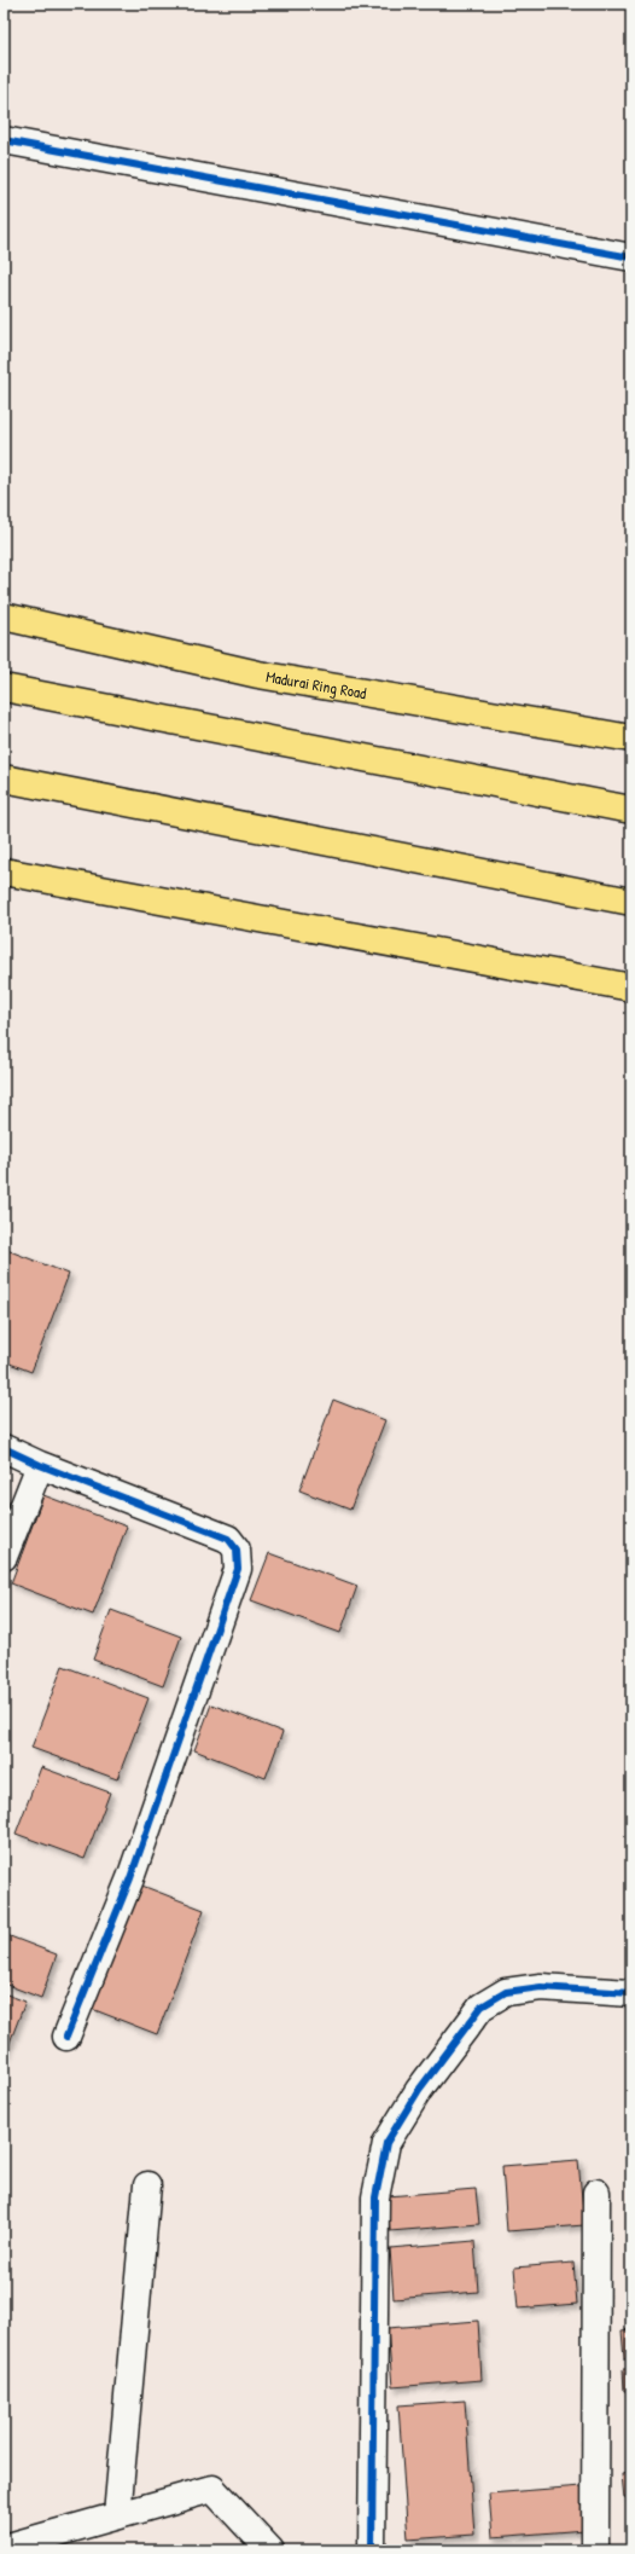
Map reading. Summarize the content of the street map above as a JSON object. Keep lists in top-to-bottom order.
{
  "streets": {
    "highway": ["Madurai Ring Road"]
  }
}
